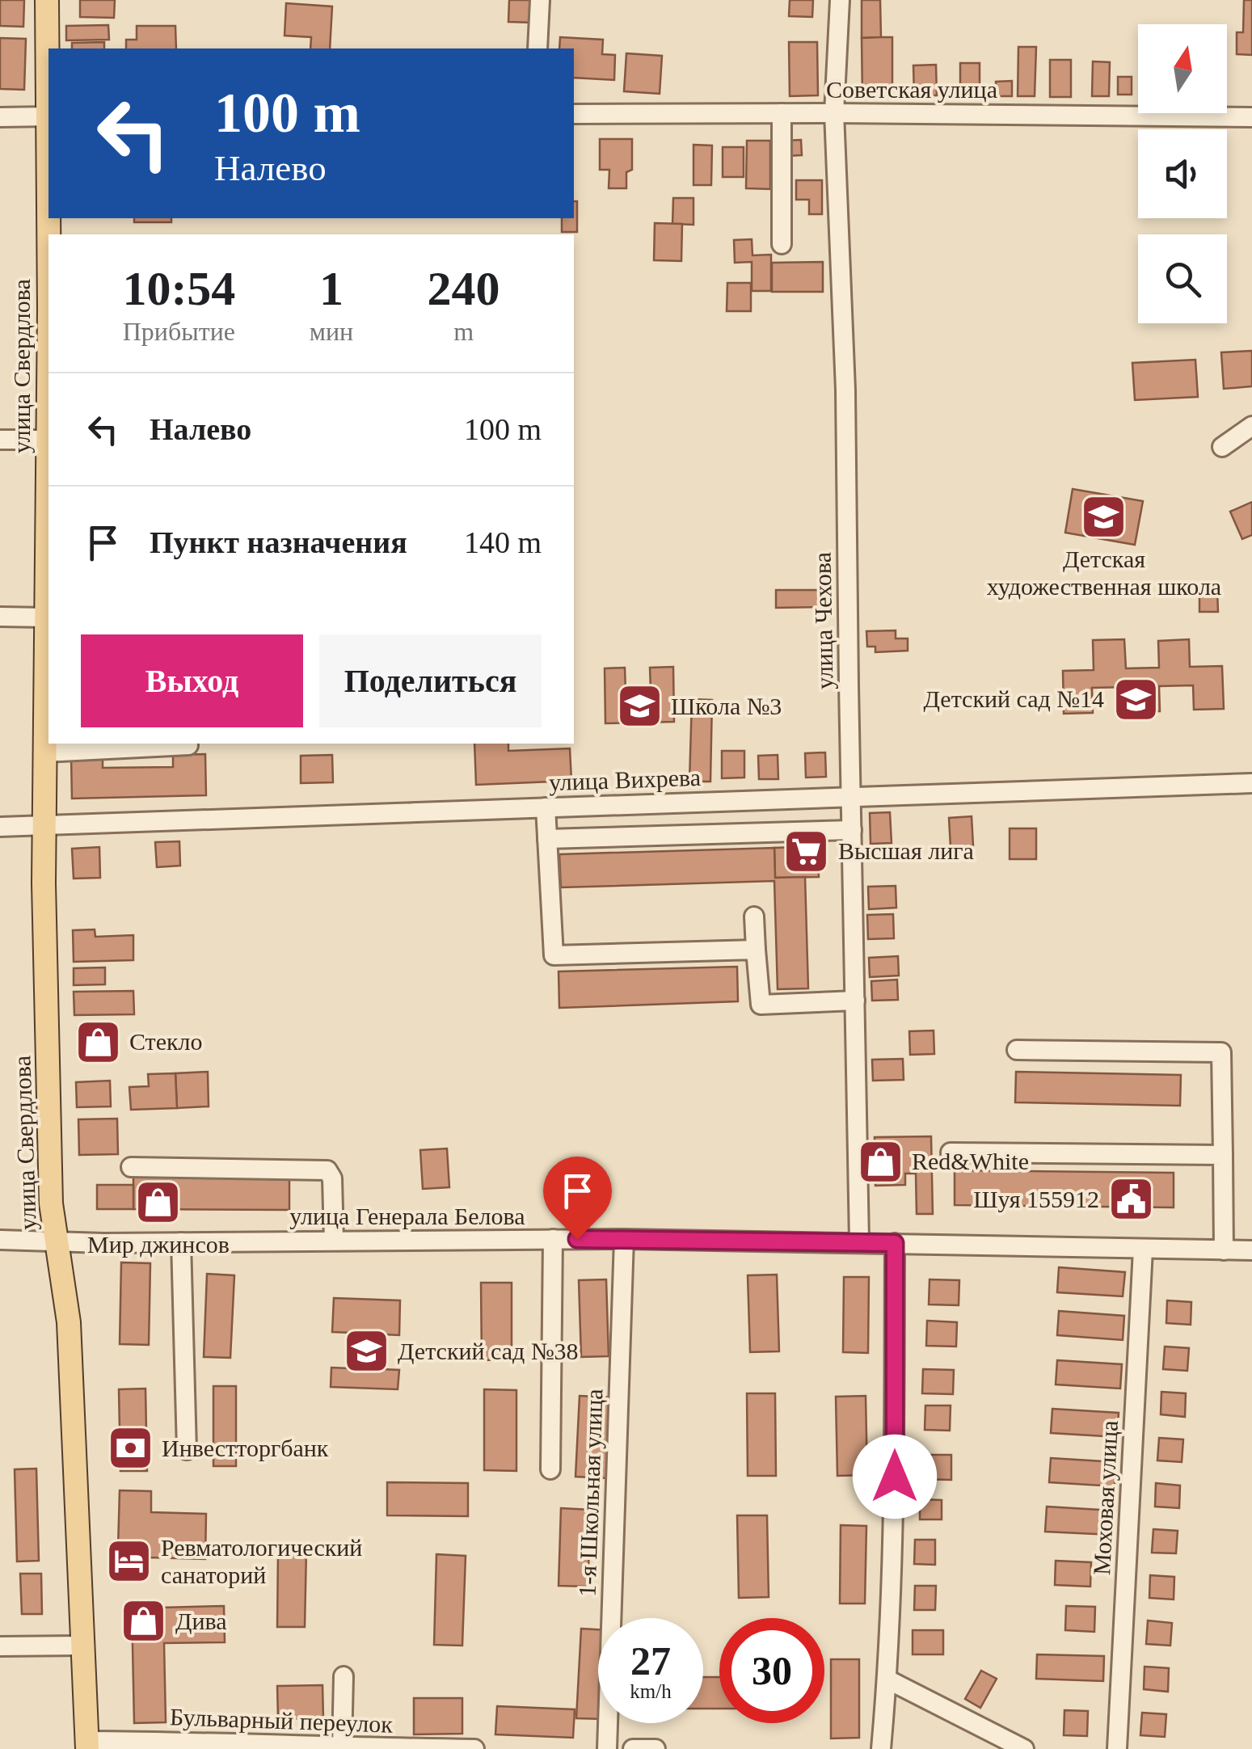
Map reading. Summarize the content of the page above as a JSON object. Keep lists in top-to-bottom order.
{
  "streets": {
    "main road": ["улица Свердлова"],
    "street": [
      "Советская улица",
      "улица Чехова",
      "улица Вихрева",
      "улица Генерала Белова",
      "1-я Школьная улица",
      "Моховая улица",
      "Бульварный переулок"
    ]
  },
  "crossings": [
    ["Советская улица", "улица Чехова"],
    ["улица Свердлова", "улица Вихрева"],
    ["улица Свердлова", "улица Генерала Белова"],
    ["улица Свердлова", "Бульварный переулок"],
    ["улица Чехова", "улица Вихрева"],
    ["улица Чехова", "улица Генерала Белова"],
    ["улица Генерала Белова", "1-я Школьная улица"],
    ["улица Генерала Белова", "Моховая улица"]
  ],
  "places": {
    "school or university": [
      "Детская художественная школа",
      "Детский сад №14",
      "Школа №3",
      "Детский сад №38"
    ],
    "supermarket": ["Высшая лига"],
    "shop": [
      "Стекло",
      "Red&White",
      "Мир джинсов",
      "Дива"
    ],
    "public building": ["Шуя 155912"],
    "bank": ["Инвестторгбанк"],
    "hotel": ["Ревматологический санаторий"]
  },
  "north": "top",
  "page": {
    "turn": ["100 m", "Налево"],
    "eta": [
      "10:54",
      "Прибытие",
      "1",
      "мин",
      "240",
      "m"
    ],
    "list": [
      {
        "name": "Налево",
        "value": "100 m"
      },
      {
        "name": "Пункт назначения",
        "value": "140 m"
      }
    ],
    "buttons": ["Выход", "Поделиться"],
    "speed": "27 km/h",
    "limit": "30"
  }
}
